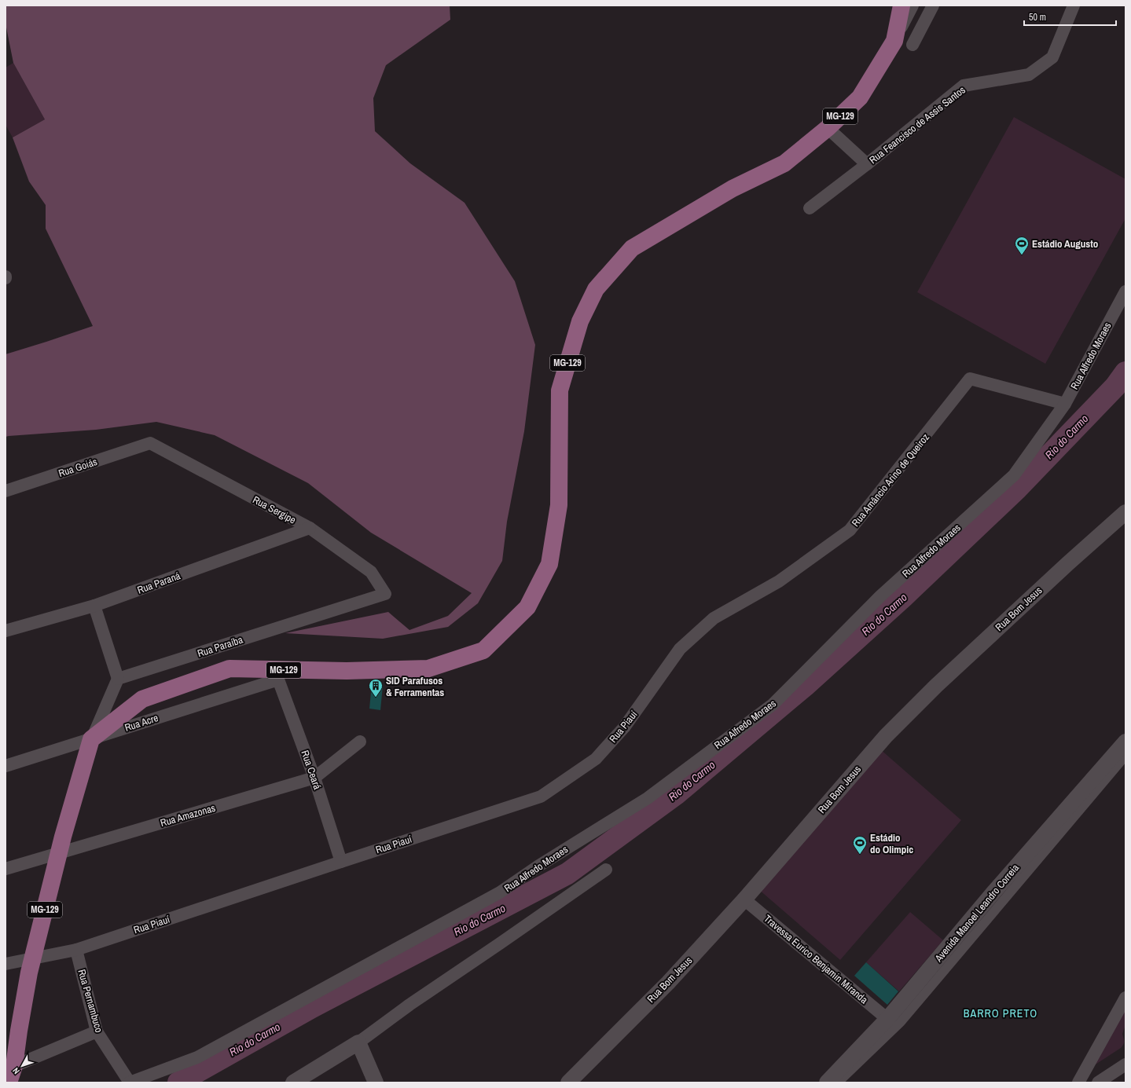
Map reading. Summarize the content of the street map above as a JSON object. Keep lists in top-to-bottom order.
{
  "streets": {
    "main road": ["MG-129"],
    "street": [
      "Rua Feancisco de Assis Santos",
      "Rua Alfredo Moraes",
      "Rua Goiás",
      "Rua Amâncio Arino de Queiroz",
      "Rua Sergipe",
      "Rua Paraná",
      "Rua Bom Jesus",
      "Rua Paraíba",
      "Rua Acre",
      "Rua Piauí",
      "Rua Ceará",
      "Rua Amazonas",
      "Avenida Manoel Leandro Correia",
      "Travessa Eurico Benjamin Miranda",
      "Rua Pernambuco"
    ]
  },
  "crossings": [
    ["MG-129", "Rua Acre"],
    ["Rua Alfredo Moraes", "Rua Amâncio Arino de Queiroz"],
    ["Rua Alfredo Moraes", "Rua Pernambuco"],
    ["Rua Goiás", "Rua Sergipe"],
    ["Rua Amâncio Arino de Queiroz", "Rua Piauí"],
    ["Rua Sergipe", "Rua Paraná"],
    ["Rua Sergipe", "Rua Paraíba"],
    ["Rua Bom Jesus", "Travessa Eurico Benjamin Miranda"],
    ["Rua Acre", "Rua Ceará"],
    ["Rua Piauí", "Rua Ceará"],
    ["Rua Piauí", "Rua Pernambuco"],
    ["Rua Ceará", "Rua Amazonas"],
    ["Avenida Manoel Leandro Correia", "Travessa Eurico Benjamin Miranda"]
  ],
  "districts": ["BARRO PRETO"],
  "water": ["Rio do Carmo"],
  "places": {
    "sports": ["Estádio Augusto", "Estádio do Olimpic"],
    "building": ["SID Parafusos & Ferramentas"]
  },
  "scale_bar": "50 m",
  "north": "bottom left"
}
